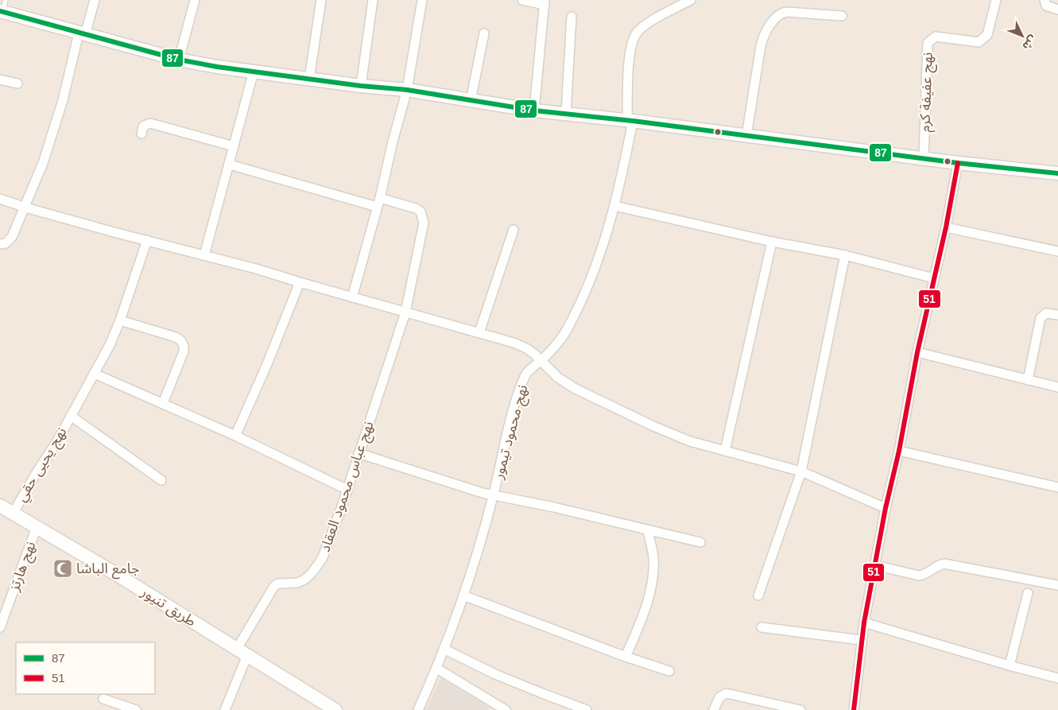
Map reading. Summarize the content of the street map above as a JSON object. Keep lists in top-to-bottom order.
{
  "streets": {
    "main road": ["طريق تنيور"],
    "street": [
      "نهج عفيفة كرم",
      "نهج محمود تيمور",
      "نهج يحيى حقي",
      "نهج عباس محمود العقاد",
      "نهج هارتز"
    ]
  },
  "crossings": [
    ["نهج يحيى حقي", "طريق تنيور"],
    ["نهج عباس محمود العقاد", "طريق تنيور"],
    ["نهج هارتز", "طريق تنيور"]
  ],
  "places": {
    "mosque": ["جامع الباشا"]
  },
  "lines": ["transit line 87", "transit line 51"],
  "legend": ["87", "51"],
  "north": "bottom right"
}
